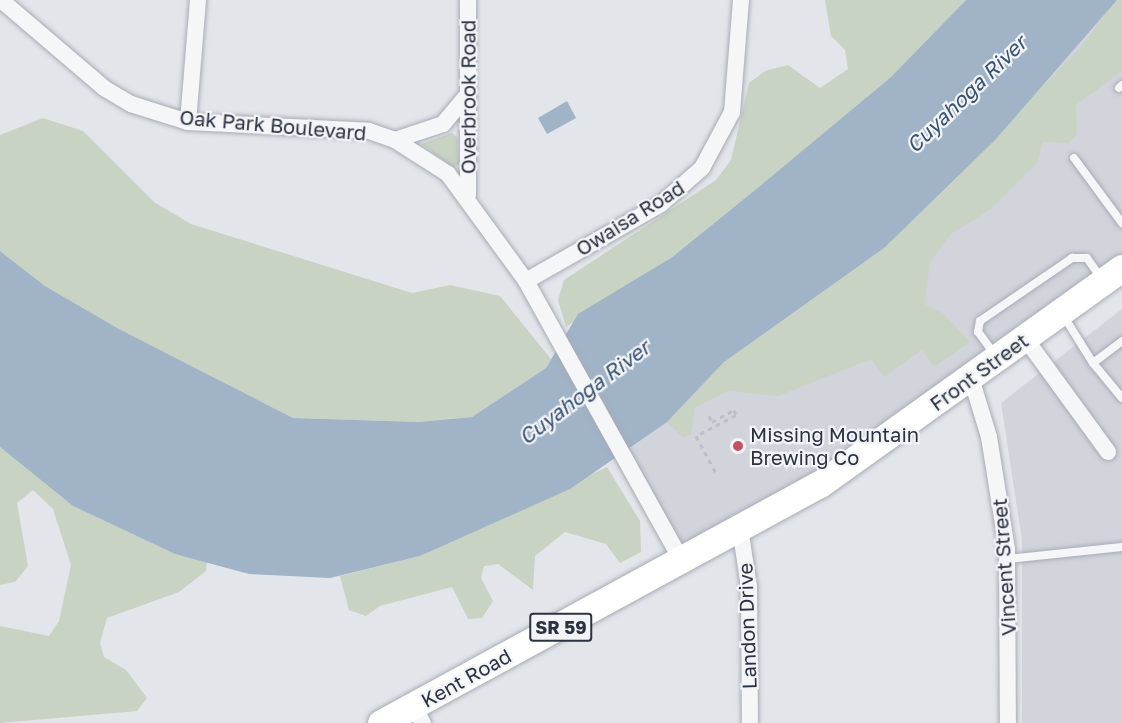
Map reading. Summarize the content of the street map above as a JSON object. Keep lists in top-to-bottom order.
{
  "streets": {
    "main road": ["Front Street", "SR 59", "Kent Road"],
    "street": [
      "Overbrook Road",
      "Oak Park Boulevard",
      "Owaisa Road",
      "Vincent Street",
      "Landon Drive"
    ]
  },
  "crossings": [
    ["Overbrook Road", "Oak Park Boulevard"],
    ["Oak Park Boulevard", "Owaisa Road"],
    ["Oak Park Boulevard", "Kent Road"],
    ["Front Street", "Vincent Street"],
    ["Front Street", "Landon Drive"],
    ["Front Street", "Kent Road"],
    ["Landon Drive", "Kent Road"]
  ],
  "water": ["Cuyahoga River"],
  "places": ["Missing Mountain Brewing Co"]
}
